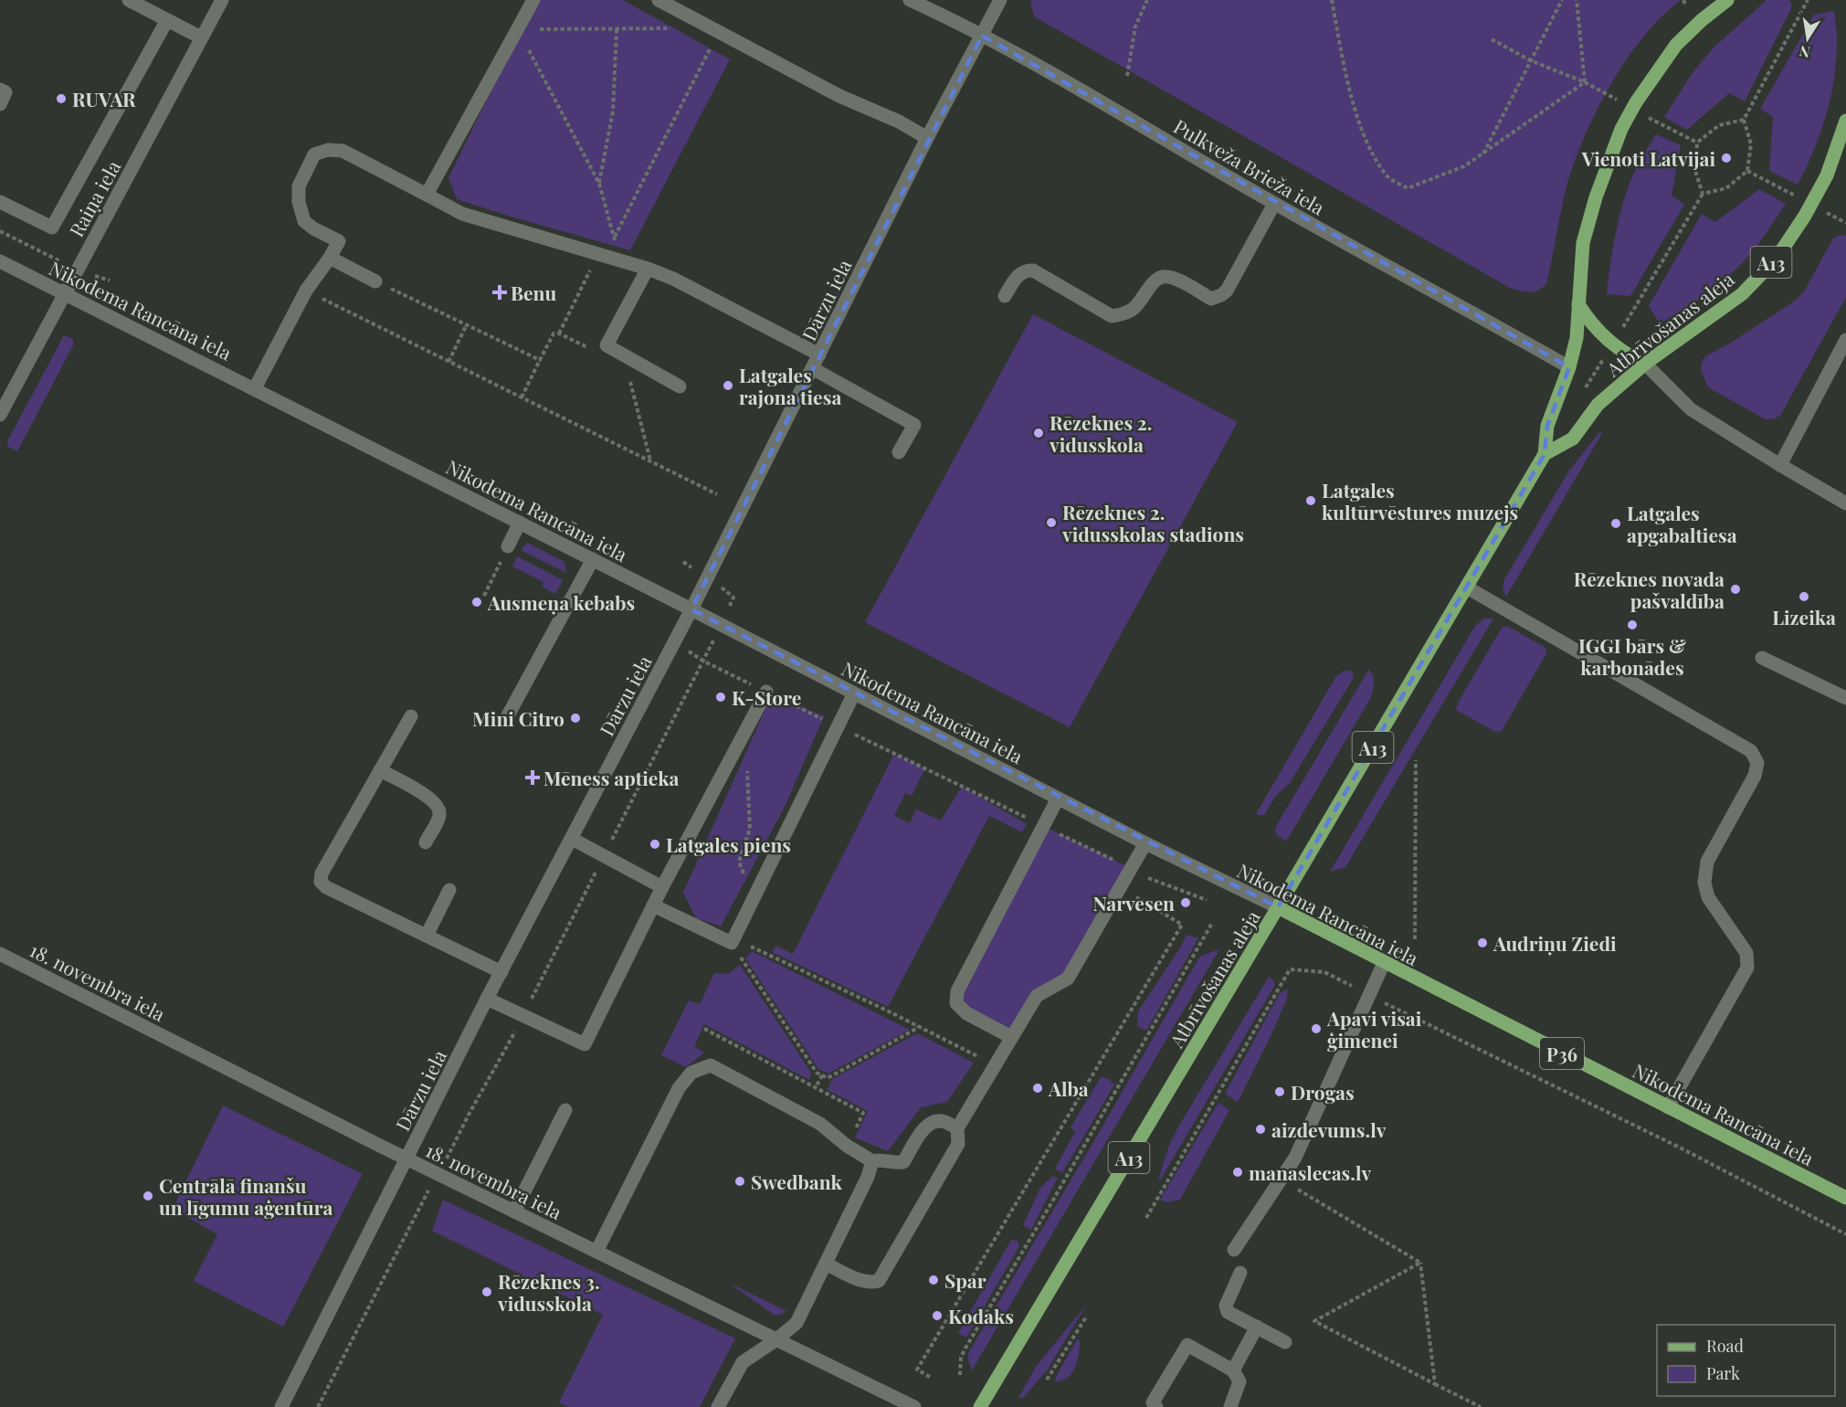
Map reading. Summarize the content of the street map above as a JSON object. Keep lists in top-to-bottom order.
{
  "streets": {
    "main road": [
      "A13",
      "Nikodema Rancāna iela",
      "Atbrīvošanas aleja",
      "P36"
    ],
    "street": [
      "Pulkveža Brieža iela",
      "Raiņa iela",
      "Dārzu iela",
      "18. novembra iela"
    ]
  },
  "crossings": [
    ["Pulkveža Brieža iela", "Dārzu iela"],
    ["Pulkveža Brieža iela", "Atbrīvošanas aleja"],
    ["Raiņa iela", "Nikodema Rancāna iela"],
    ["Dārzu iela", "Nikodema Rancāna iela"],
    ["Dārzu iela", "18. novembra iela"],
    ["Nikodema Rancāna iela", "Atbrīvošanas aleja"]
  ],
  "places": {
    "other": [
      "RUVAR",
      "Vienoti Latvijai",
      "Latgales rajona tiesa",
      "Rēzeknes 2. vidusskola",
      "Latgales kultūrvēstures muzejs",
      "Rēzeknes 2. vidusskolas stadions",
      "Latgales apgabaltiesa",
      "Rēzeknes novada pašvaldība",
      "Lizeika",
      "Ausmeņa kebabs",
      "IGGI bārs & karbonādes",
      "K-Store",
      "Mini Citro",
      "Latgales piens",
      "Narvesen",
      "Audriņu Ziedi",
      "Apavi visai ģimenei",
      "Alba",
      "Drogas",
      "aizdevums.lv",
      "manaslecas.lv",
      "Swedbank",
      "Centrālā finanšu un līgumu aģentūra",
      "Spar",
      "Rēzeknes 3. vidusskola",
      "Kodaks"
    ],
    "health": ["Benu", "Mēness aptieka"]
  },
  "legend": ["Road", "Park"],
  "north": "bottom"
}
